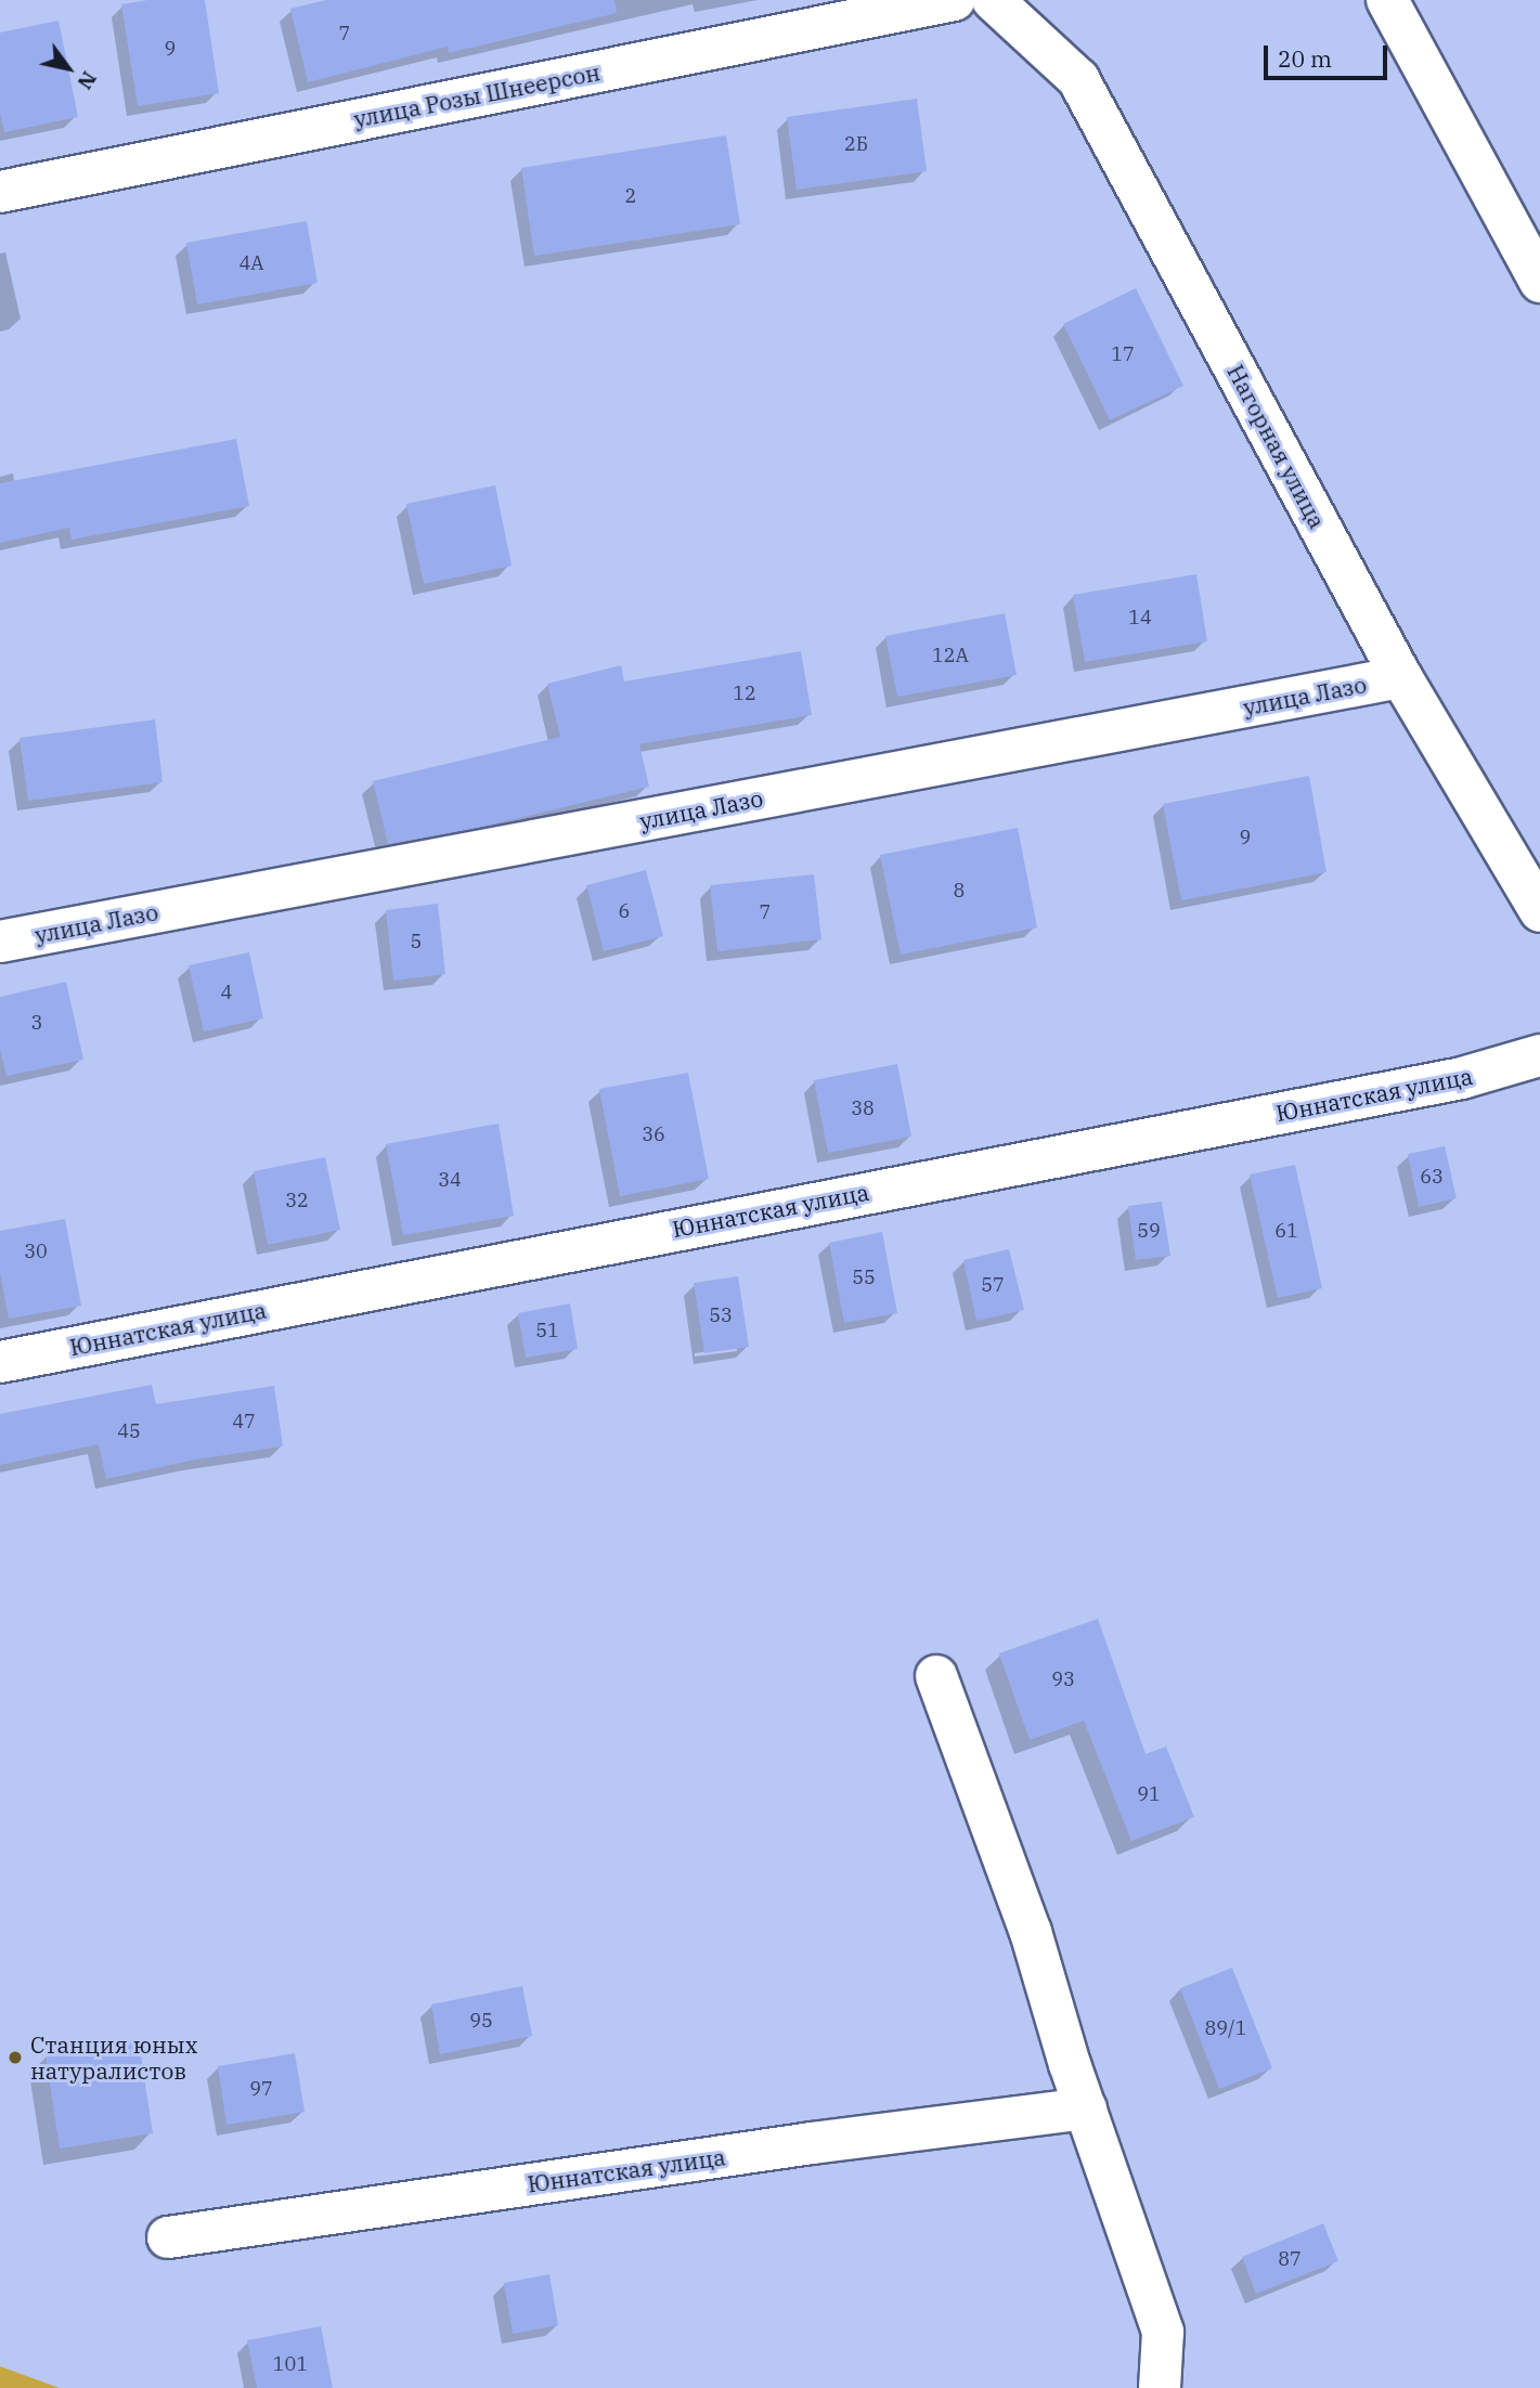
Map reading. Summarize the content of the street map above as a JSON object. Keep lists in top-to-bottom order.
{
  "streets": {
    "street": [
      "улица Розы Шнеерсон",
      "Нагорная улица",
      "улица Лазо",
      "Юннатская улица"
    ]
  },
  "crossings": [
    ["Нагорная улица", "улица Лазо"]
  ],
  "places": ["Станция юных натуралистов"],
  "house_numbers": [
    "7",
    "9",
    "2Б",
    "2",
    "4А",
    "17",
    "14",
    "12А",
    "12",
    "9",
    "8",
    "6",
    "7",
    "5",
    "4",
    "3",
    "38",
    "36",
    "63",
    "34",
    "32",
    "59",
    "61",
    "30",
    "55",
    "57",
    "53",
    "51",
    "47",
    "45",
    "93",
    "91",
    "95",
    "89/1",
    "97",
    "87",
    "101"
  ],
  "scale_bar": "20 m",
  "north": "bottom right"
}
